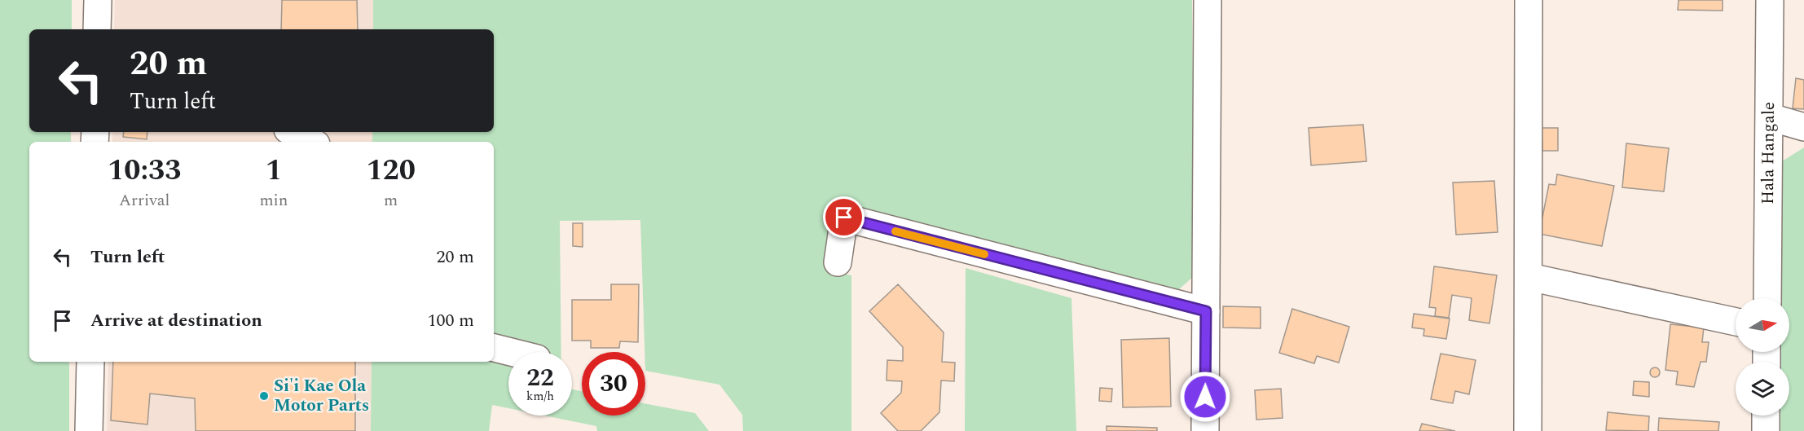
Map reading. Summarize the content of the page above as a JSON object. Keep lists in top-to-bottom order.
{
  "streets": {
    "street": ["Hala Hangale"]
  },
  "places": ["Si'i Kae Ola Motor Parts"],
  "north": "right",
  "page": {
    "turn": ["20 m", "Turn left"],
    "eta": [
      "10:33",
      "Arrival",
      "1",
      "min",
      "120",
      "m"
    ],
    "list": [
      {
        "name": "Turn left",
        "value": "20 m"
      },
      {
        "name": "Arrive at destination",
        "value": "100 m"
      }
    ],
    "speed": "22 km/h",
    "limit": "30"
  }
}
